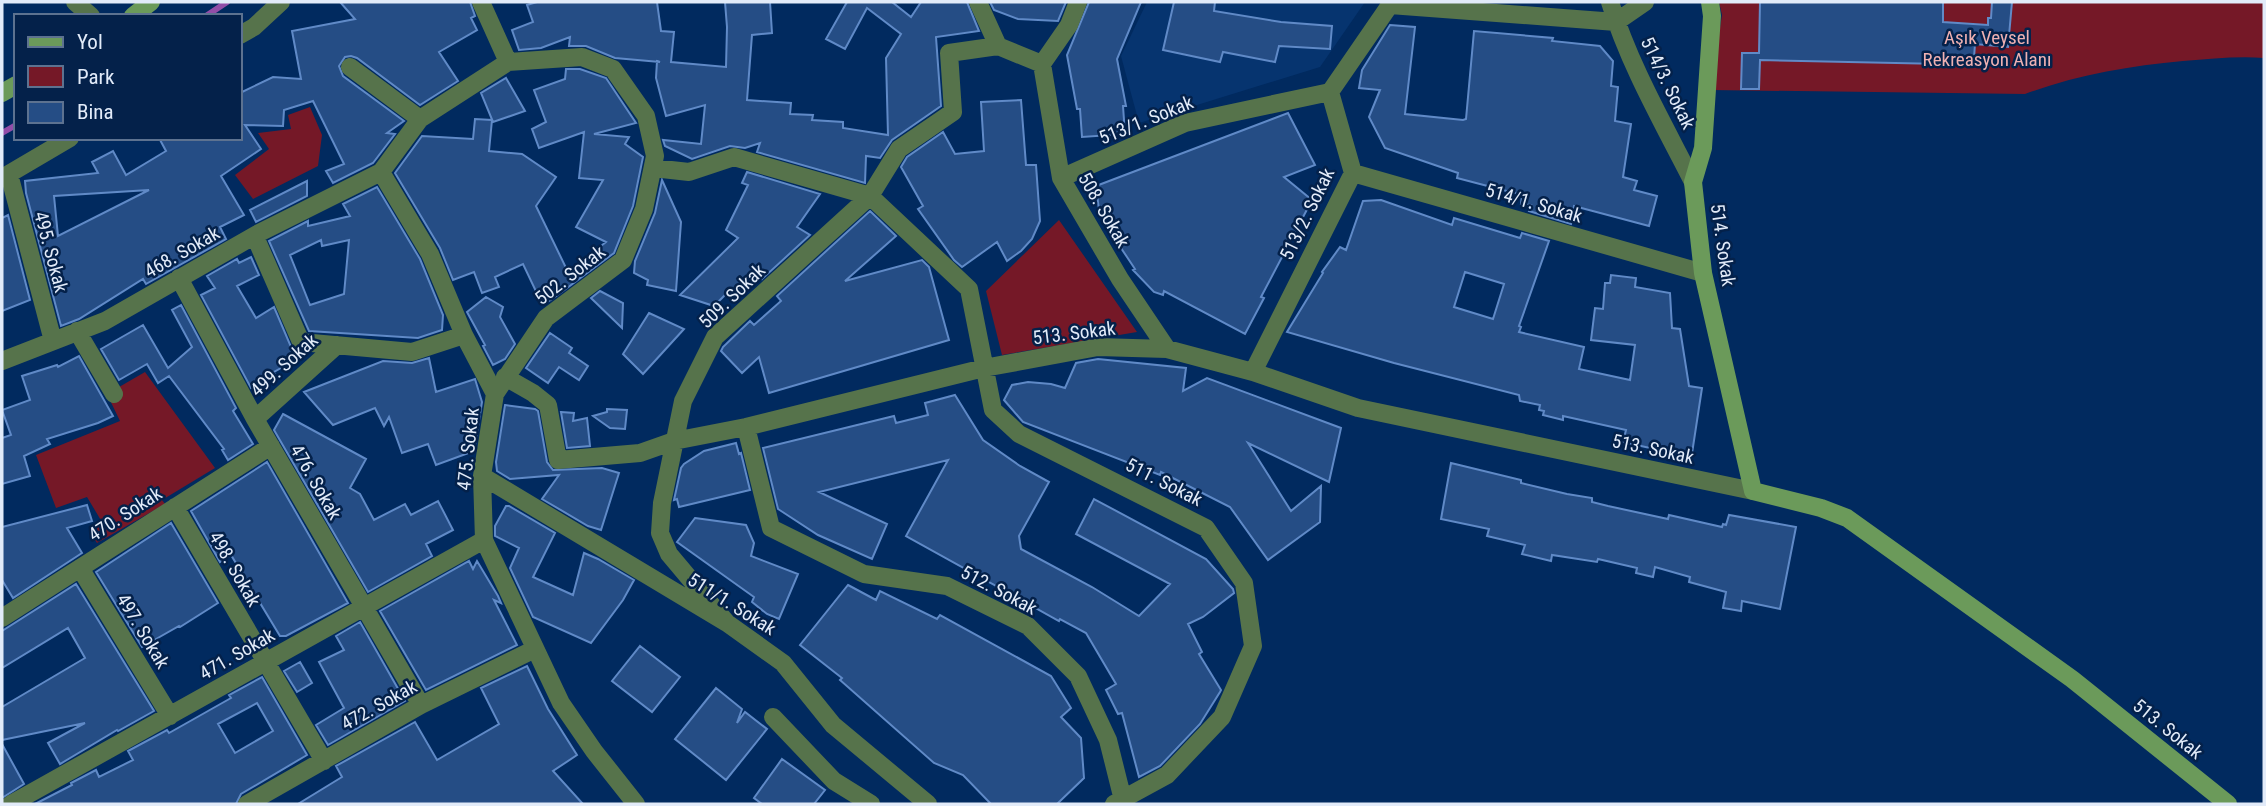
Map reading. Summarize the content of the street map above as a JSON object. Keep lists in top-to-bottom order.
{
  "streets": {
    "street": [
      "514/3. Sokak",
      "513/1. Sokak",
      "514/1. Sokak",
      "508. Sokak",
      "513/2. Sokak",
      "514. Sokak",
      "495. Sokak",
      "468. Sokak",
      "502. Sokak",
      "509. Sokak",
      "513. Sokak",
      "499. Sokak",
      "475. Sokak",
      "476. Sokak",
      "511. Sokak",
      "470. Sokak",
      "498. Sokak",
      "512. Sokak",
      "511/1. Sokak",
      "497. Sokak",
      "471. Sokak",
      "472. Sokak"
    ]
  },
  "crossings": [
    ["514/3. Sokak", "514. Sokak"],
    ["513/1. Sokak", "508. Sokak"],
    ["513/1. Sokak", "513/2. Sokak"],
    ["514/1. Sokak", "513/2. Sokak"],
    ["514/1. Sokak", "514. Sokak"],
    ["508. Sokak", "513. Sokak"],
    ["513/2. Sokak", "513. Sokak"],
    ["514. Sokak", "513. Sokak"],
    ["495. Sokak", "468. Sokak"],
    ["468. Sokak", "475. Sokak"],
    ["468. Sokak", "476. Sokak"],
    ["502. Sokak", "475. Sokak"],
    ["509. Sokak", "511. Sokak"],
    ["509. Sokak", "511/1. Sokak"],
    ["513. Sokak", "511. Sokak"],
    ["499. Sokak", "475. Sokak"],
    ["499. Sokak", "476. Sokak"],
    ["475. Sokak", "511/1. Sokak"],
    ["475. Sokak", "471. Sokak"],
    ["475. Sokak", "472. Sokak"],
    ["476. Sokak", "470. Sokak"],
    ["476. Sokak", "471. Sokak"],
    ["476. Sokak", "472. Sokak"],
    ["511. Sokak", "512. Sokak"],
    ["470. Sokak", "498. Sokak"],
    ["470. Sokak", "497. Sokak"],
    ["498. Sokak", "471. Sokak"],
    ["498. Sokak", "472. Sokak"],
    ["497. Sokak", "471. Sokak"]
  ],
  "parks": ["Aşık Veysel Rekreasyon Alanı"],
  "legend": ["Yol", "Park", "Bina"]
}
